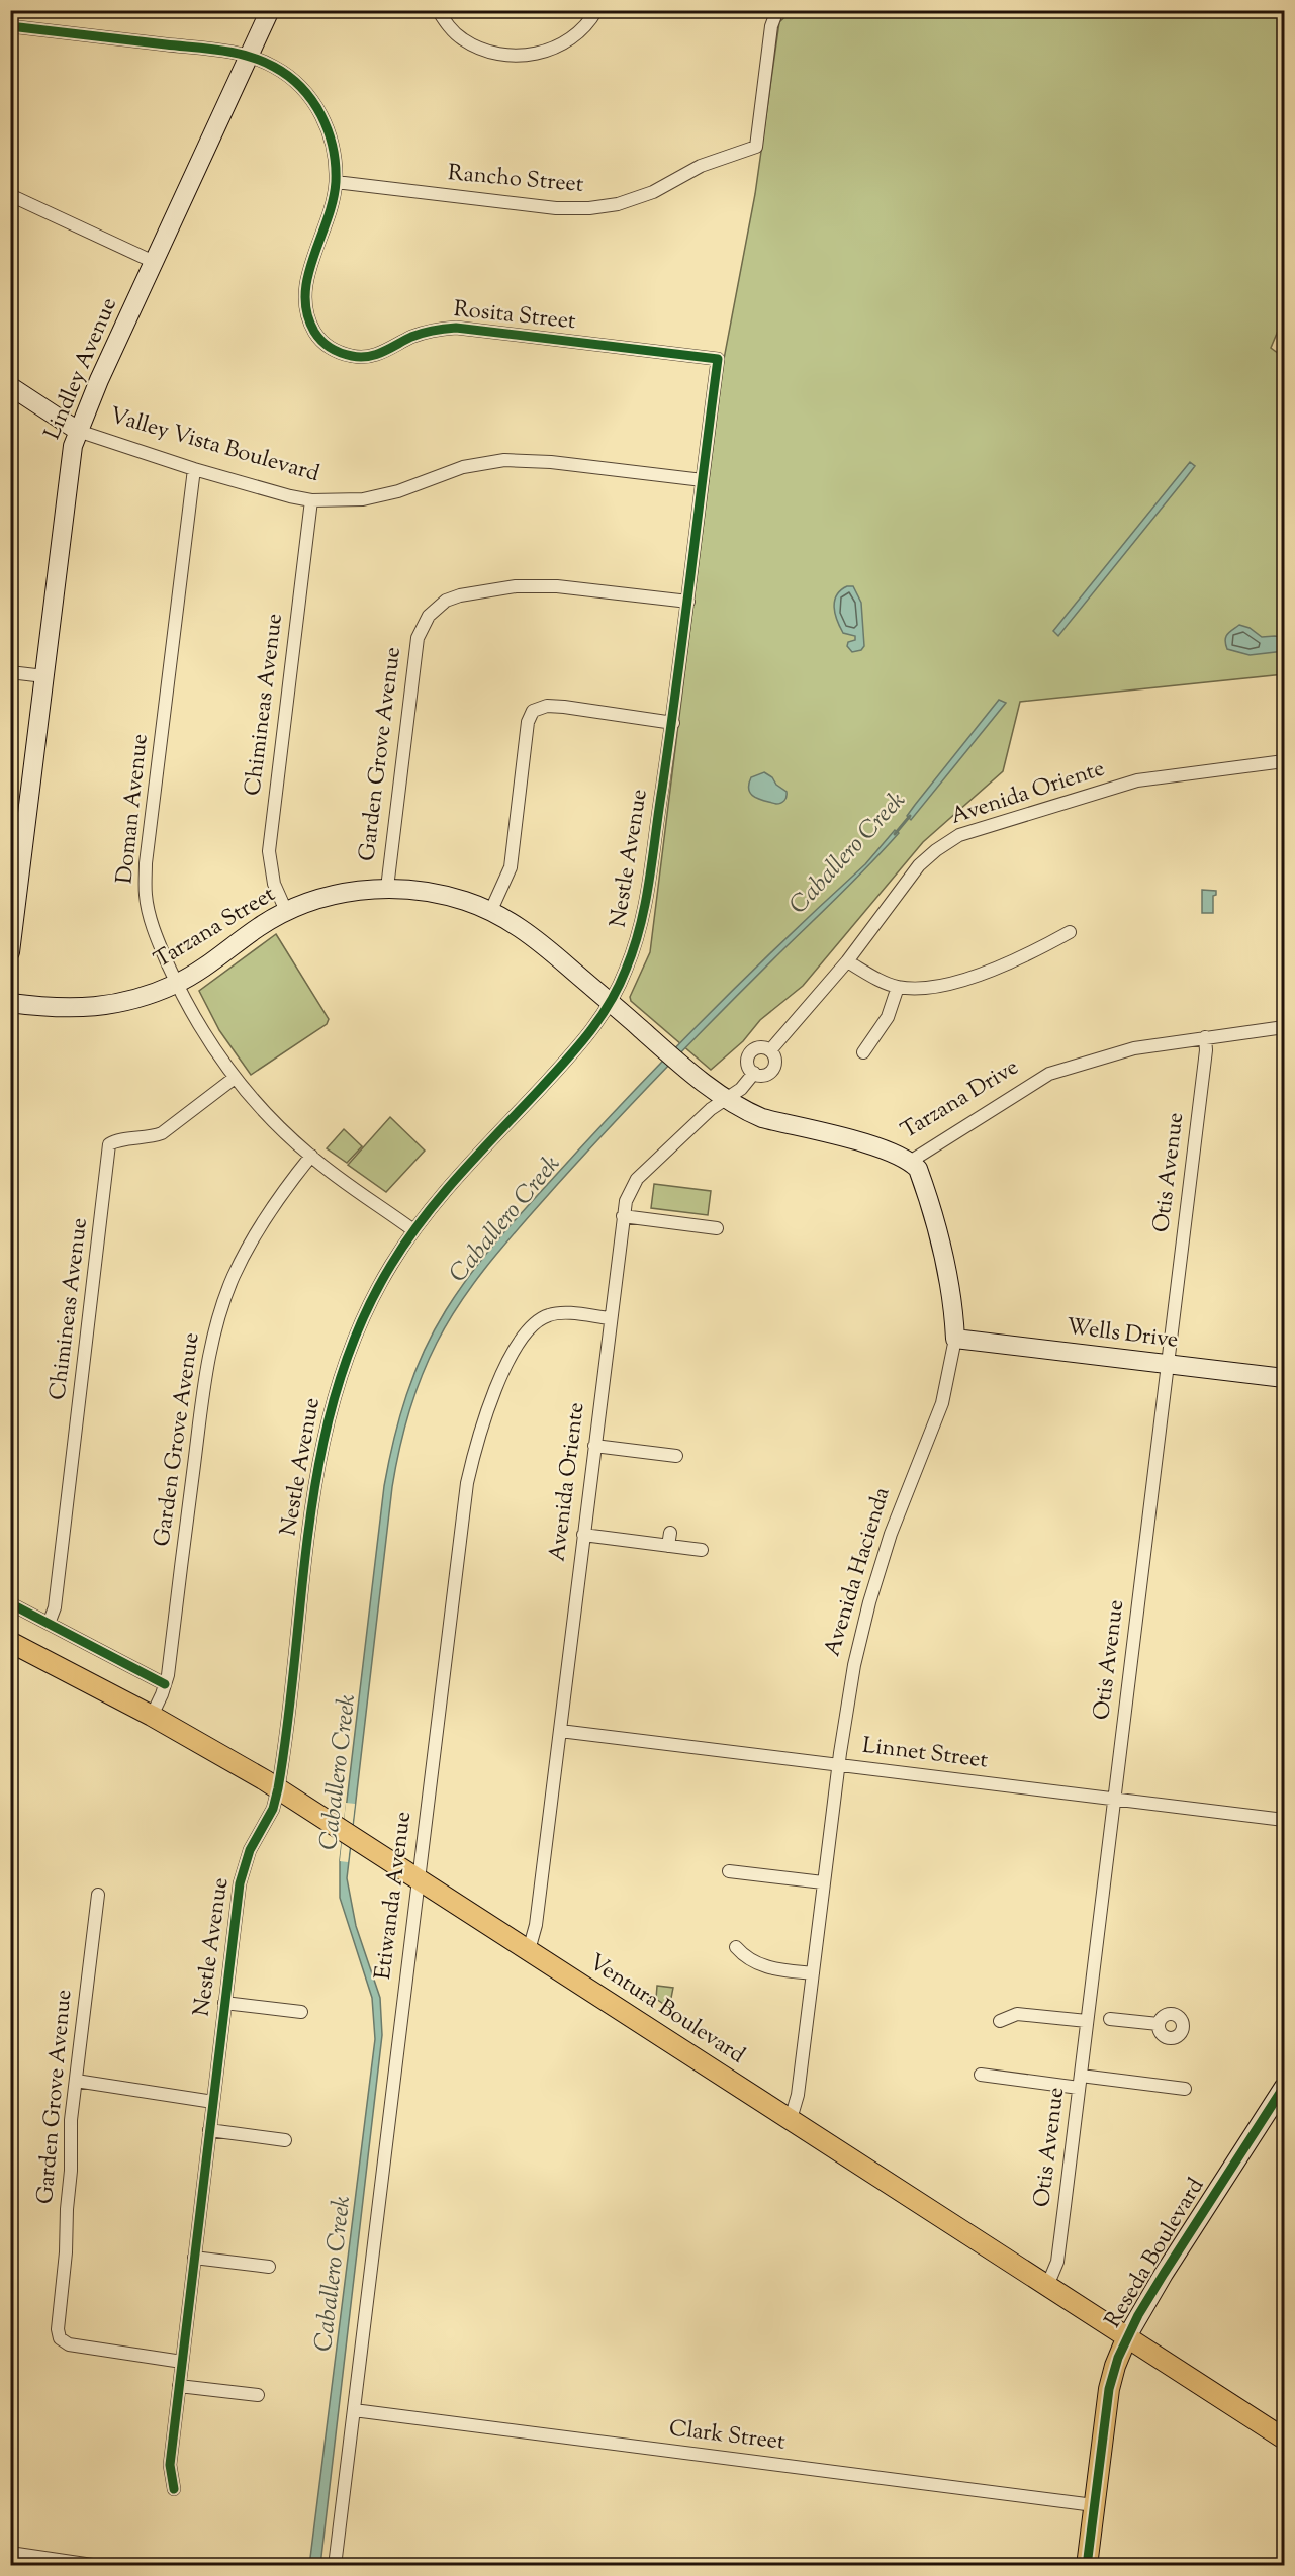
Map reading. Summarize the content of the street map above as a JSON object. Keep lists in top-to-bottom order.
{
  "streets": {
    "main road": ["Ventura Boulevard", "Reseda Boulevard"],
    "street": [
      "Rancho Street",
      "Rosita Street",
      "Lindley Avenue",
      "Valley Vista Boulevard",
      "Chimineas Avenue",
      "Garden Grove Avenue",
      "Avenida Oriente",
      "Doman Avenue",
      "Nestle Avenue",
      "Tarzana Street",
      "Tarzana Drive",
      "Otis Avenue",
      "Wells Drive",
      "Avenida Hacienda",
      "Linnet Street",
      "Etiwanda Avenue",
      "Clark Street"
    ]
  },
  "crossings": [
    ["Rancho Street", "Rosita Street"],
    ["Rosita Street", "Lindley Avenue"],
    ["Rosita Street", "Nestle Avenue"],
    ["Lindley Avenue", "Valley Vista Boulevard"],
    ["Valley Vista Boulevard", "Chimineas Avenue"],
    ["Valley Vista Boulevard", "Doman Avenue"],
    ["Valley Vista Boulevard", "Nestle Avenue"],
    ["Chimineas Avenue", "Doman Avenue"],
    ["Chimineas Avenue", "Tarzana Street"],
    ["Garden Grove Avenue", "Doman Avenue"],
    ["Garden Grove Avenue", "Nestle Avenue"],
    ["Garden Grove Avenue", "Tarzana Street"],
    ["Garden Grove Avenue", "Ventura Boulevard"],
    ["Avenida Oriente", "Tarzana Drive"],
    ["Avenida Oriente", "Linnet Street"],
    ["Avenida Oriente", "Etiwanda Avenue"],
    ["Avenida Oriente", "Ventura Boulevard"],
    ["Doman Avenue", "Nestle Avenue"],
    ["Doman Avenue", "Tarzana Street"],
    ["Nestle Avenue", "Tarzana Street"],
    ["Nestle Avenue", "Ventura Boulevard"],
    ["Tarzana Street", "Tarzana Drive"],
    ["Tarzana Drive", "Otis Avenue"],
    ["Tarzana Drive", "Avenida Hacienda"],
    ["Otis Avenue", "Wells Drive"],
    ["Otis Avenue", "Linnet Street"],
    ["Otis Avenue", "Ventura Boulevard"],
    ["Wells Drive", "Avenida Hacienda"],
    ["Avenida Hacienda", "Linnet Street"],
    ["Avenida Hacienda", "Ventura Boulevard"],
    ["Etiwanda Avenue", "Ventura Boulevard"],
    ["Etiwanda Avenue", "Clark Street"],
    ["Ventura Boulevard", "Reseda Boulevard"],
    ["Reseda Boulevard", "Clark Street"]
  ],
  "water": ["Caballero Creek"]
}
